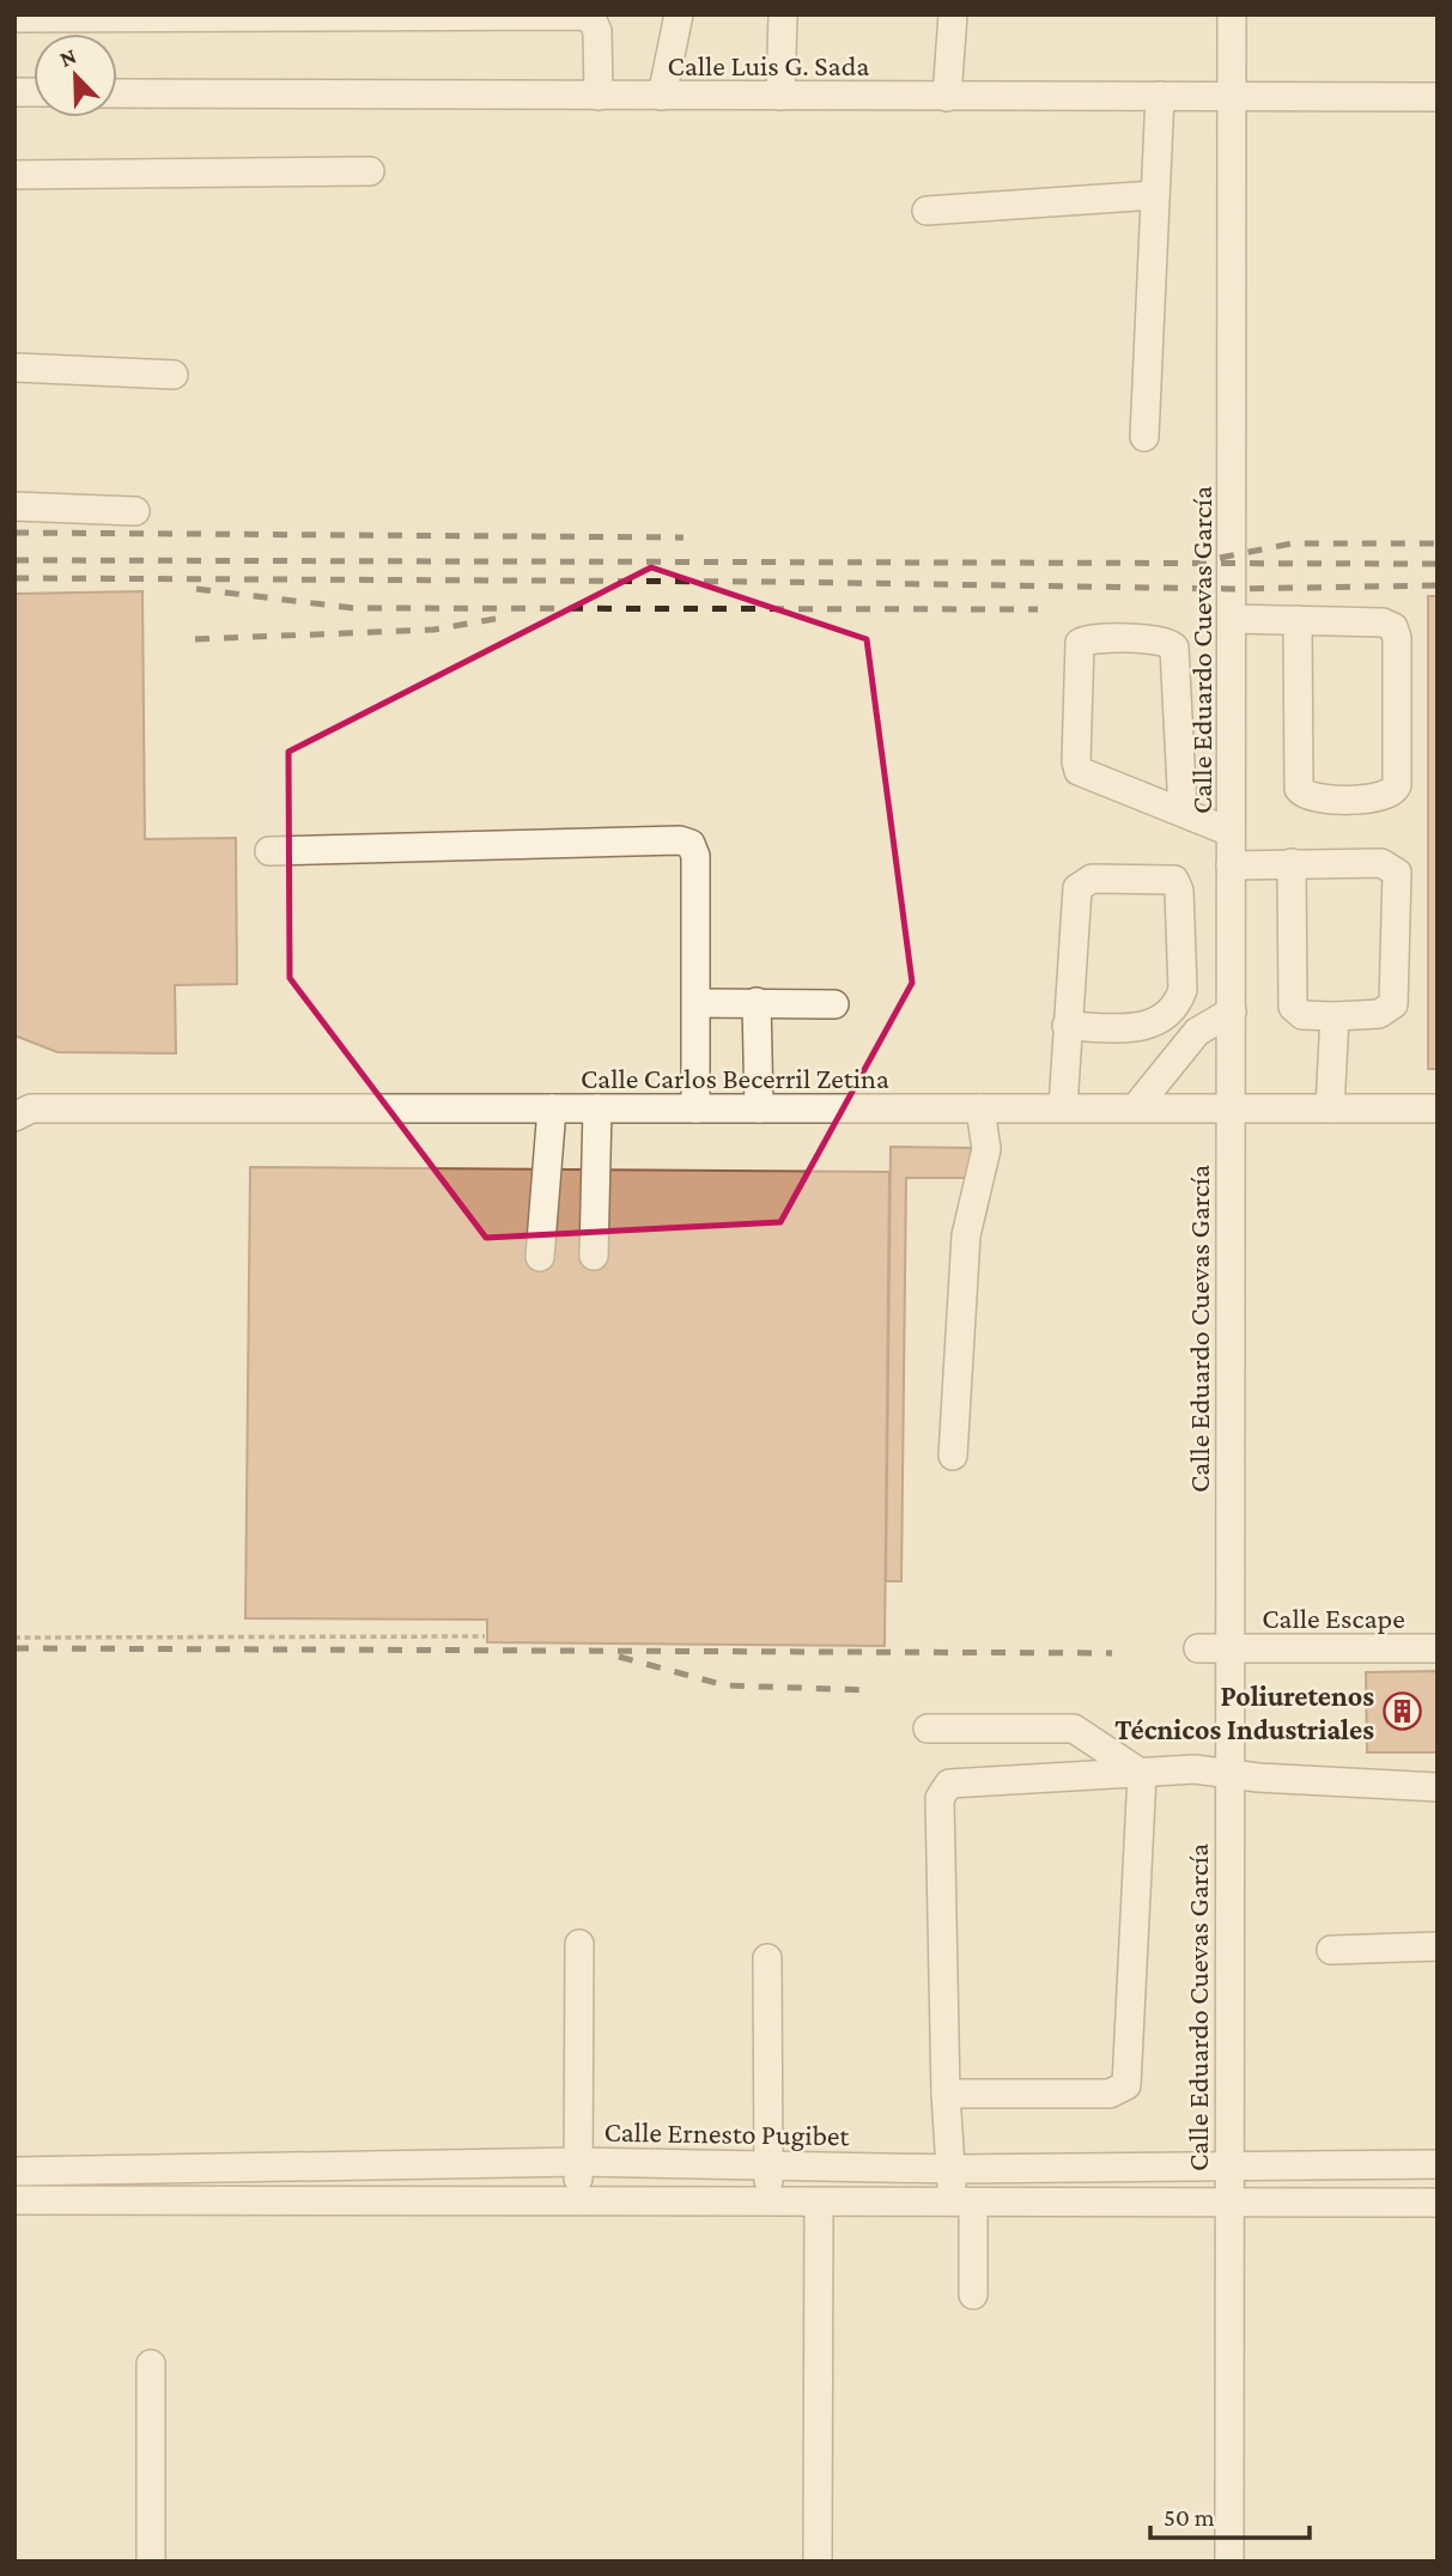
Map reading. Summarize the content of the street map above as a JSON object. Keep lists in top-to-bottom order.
{
  "streets": {
    "street": [
      "Calle Luis G. Sada",
      "Calle Eduardo Cuevas García",
      "Calle Carlos Becerril Zetina",
      "Calle Escape",
      "Calle Ernesto Pugibet"
    ]
  },
  "crossings": [
    ["Calle Luis G. Sada", "Calle Eduardo Cuevas García"],
    ["Calle Eduardo Cuevas García", "Calle Carlos Becerril Zetina"],
    ["Calle Eduardo Cuevas García", "Calle Escape"],
    ["Calle Eduardo Cuevas García", "Calle Ernesto Pugibet"]
  ],
  "places": {
    "building": ["Poliuretenos Técnicos Industriales"]
  },
  "scale_bar": "50 m",
  "north": "top left"
}
